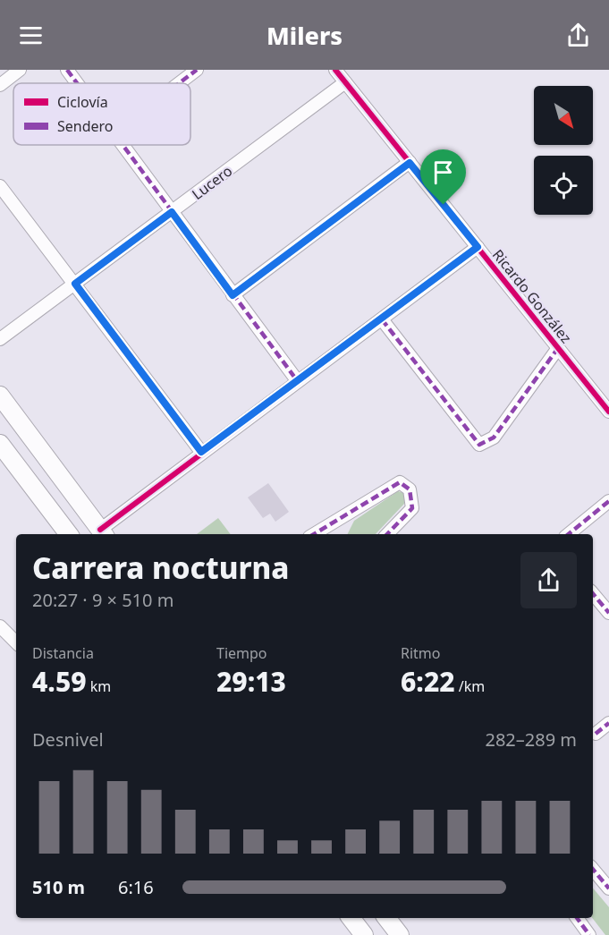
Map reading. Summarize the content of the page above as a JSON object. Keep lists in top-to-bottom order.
{
  "streets": {
    "street": ["Lucero", "Ricardo González"]
  },
  "crossings": [
    ["Lucero", "Ricardo González"]
  ],
  "legend": ["Ciclovía", "Sendero"],
  "north": "bottom right",
  "page": {
    "header": "Milers",
    "heading": ["Carrera nocturna", "20:27 · 9 × 510 m"],
    "stats": [
      ["Distancia", "4.59 km"],
      ["Tiempo", "29:13"],
      ["Ritmo", "6:22 /km"]
    ],
    "chart": ["Desnivel", "282–289 m"],
    "list": [
      {
        "name": "510 m",
        "note": "6:16"
      }
    ]
  }
}
